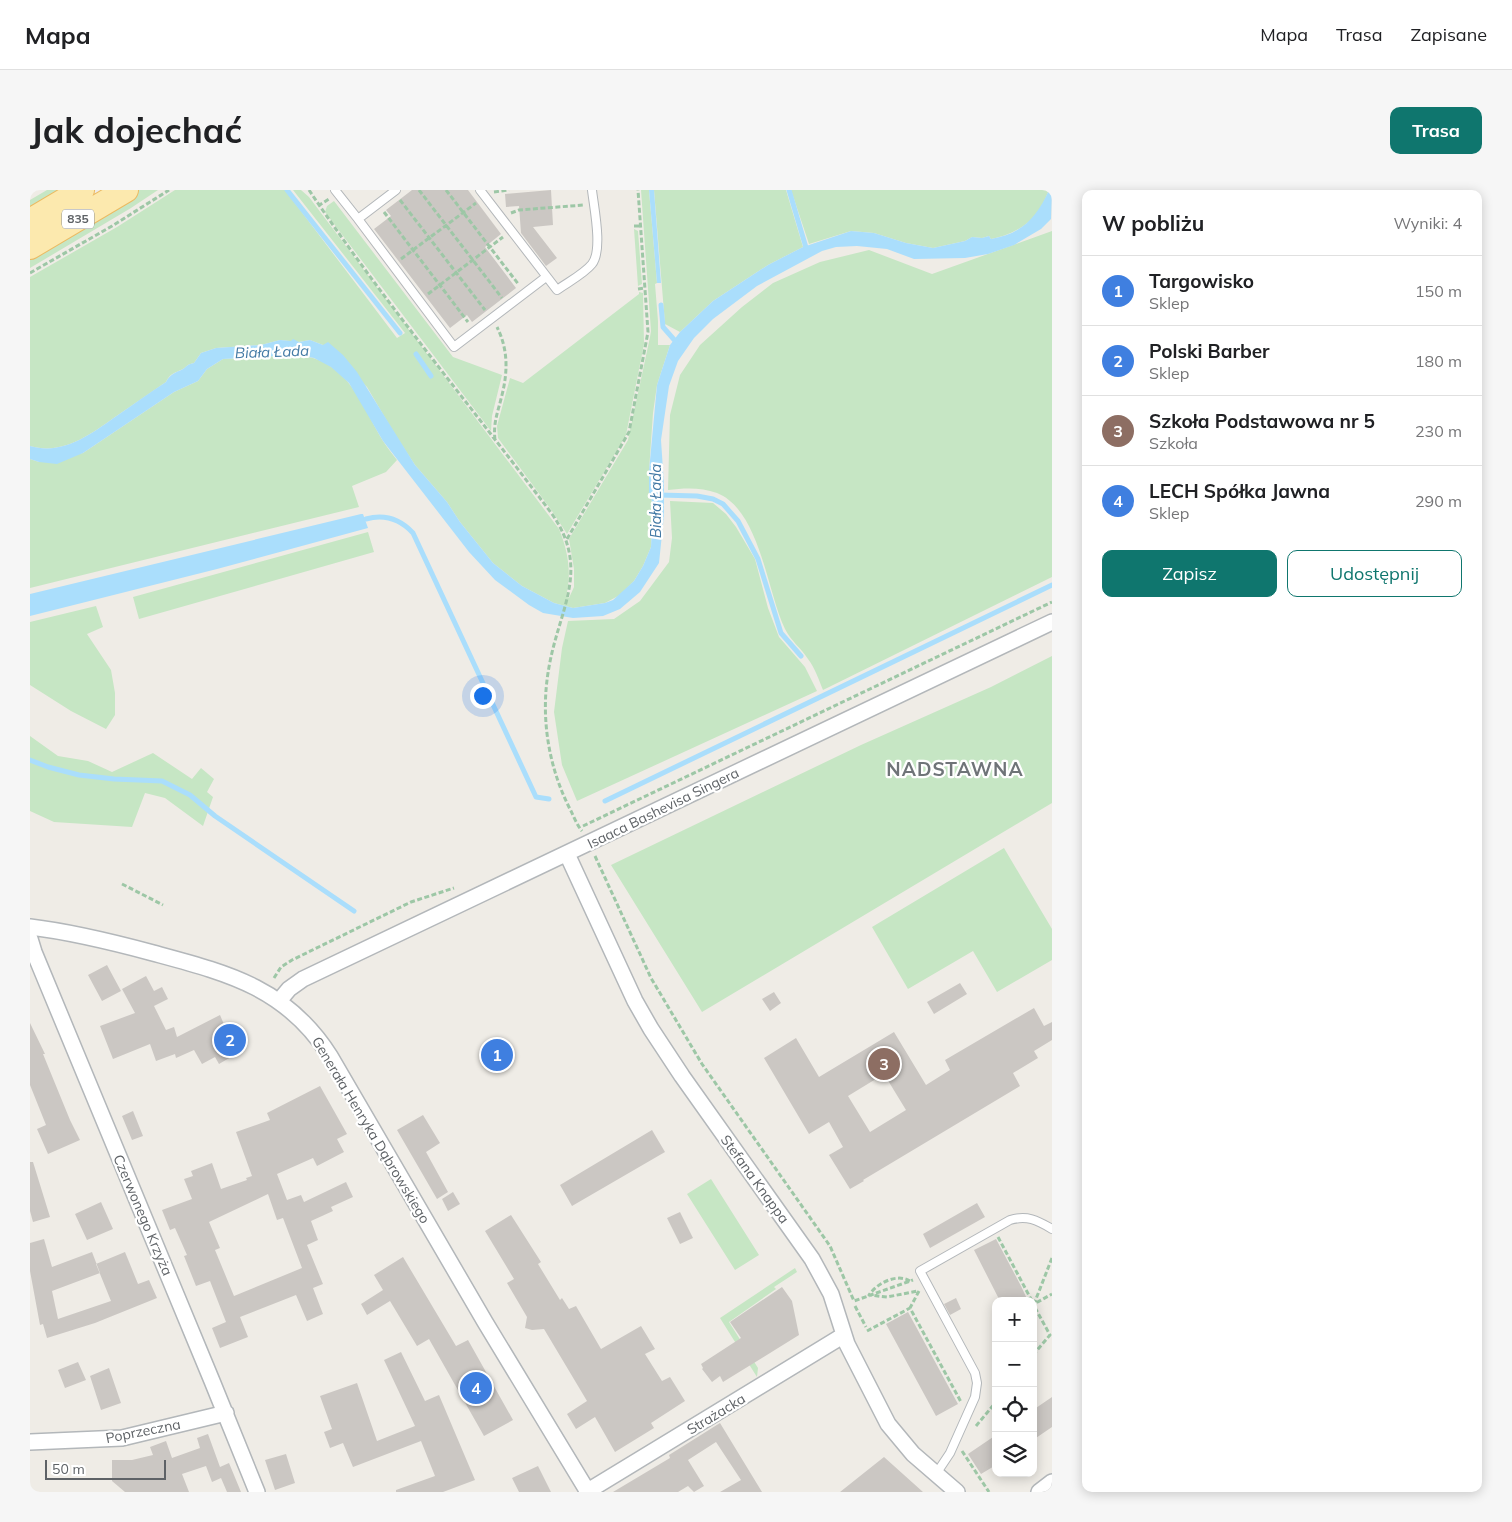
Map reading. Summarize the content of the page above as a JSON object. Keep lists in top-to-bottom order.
{
  "streets": {
    "main road": ["835"],
    "street": [
      "Isaaca Bashevisa Singera",
      "Generała Henryka Dąbrowskiego",
      "Stefana Knappa",
      "Czerwonego Krzyża",
      "Strażacka",
      "Poprzeczna"
    ]
  },
  "crossings": [
    ["Isaaca Bashevisa Singera", "Generała Henryka Dąbrowskiego"],
    ["Isaaca Bashevisa Singera", "Stefana Knappa"],
    ["Generała Henryka Dąbrowskiego", "Strażacka"],
    ["Stefana Knappa", "Strażacka"],
    ["Czerwonego Krzyża", "Poprzeczna"]
  ],
  "districts": ["NADSTAWNA"],
  "water": ["Biała Łada"],
  "scale_bar": "50 m",
  "page": {
    "header": "Mapa",
    "nav": ["Mapa", "Trasa", "Zapisane"],
    "buttons": [
      "Trasa",
      ["Zapisz", "Udostępnij"]
    ],
    "title": "Jak dojechać",
    "heading": ["W pobliżu", "Wyniki: 4"],
    "list": [
      {
        "mark": "1",
        "name": "Targowisko",
        "note": "Sklep",
        "value": "150 m"
      },
      {
        "mark": "2",
        "name": "Polski Barber",
        "note": "Sklep",
        "value": "180 m"
      },
      {
        "mark": "3",
        "name": "Szkoła Podstawowa nr 5",
        "note": "Szkoła",
        "value": "230 m"
      },
      {
        "mark": "4",
        "name": "LECH Spółka Jawna",
        "note": "Sklep",
        "value": "290 m"
      }
    ],
    "pins": [
      "2",
      "1",
      "3",
      "4"
    ],
    "map_buttons": ["+", "−"],
    "scale": "50 m"
  }
}
